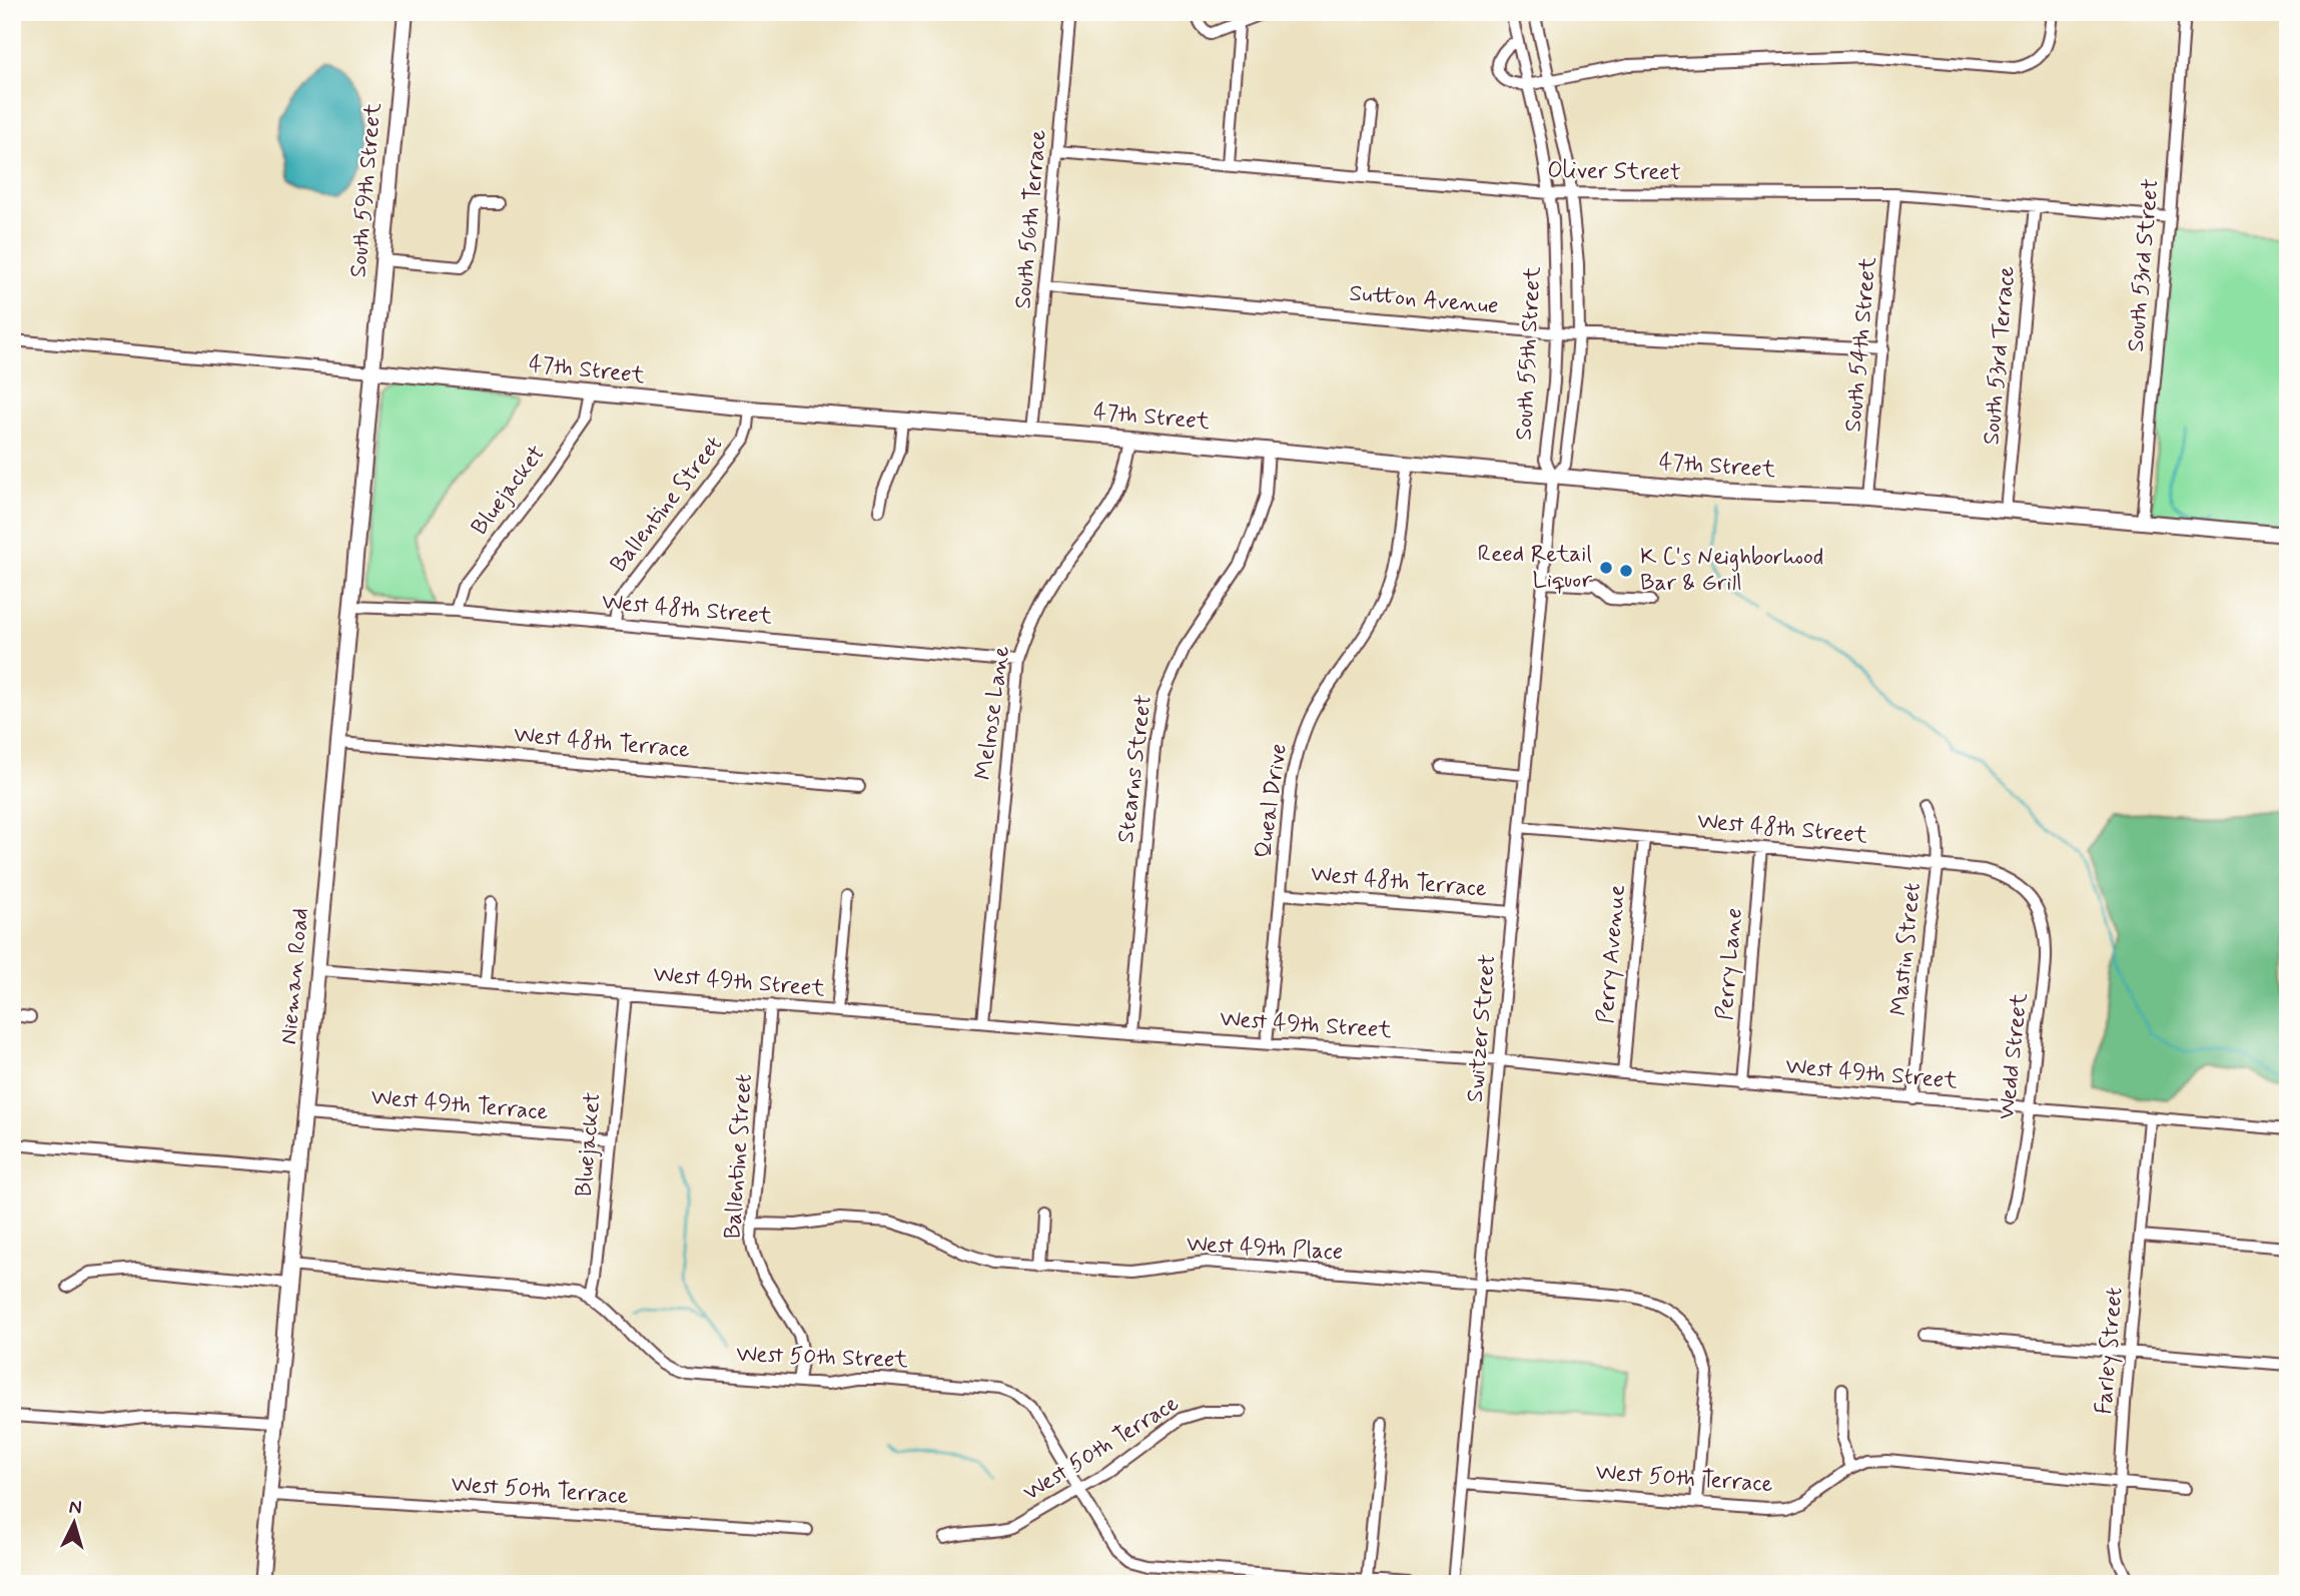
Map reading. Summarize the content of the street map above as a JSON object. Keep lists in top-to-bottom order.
{
  "streets": {
    "main road": ["South 59th Street", "47th Street", "Nieman Road"],
    "street": [
      "Oliver Street",
      "South 56th Terrace",
      "South 53rd Street",
      "Sutton Avenue",
      "South 54th Street",
      "South 55th Street",
      "South 53rd Terrace",
      "Bluejacket",
      "Ballentine Street",
      "West 48th Street",
      "Melrose Lane",
      "West 48th Terrace",
      "Stearns Street",
      "Queal Drive",
      "Mastin Street",
      "Perry Avenue",
      "Perry Lane",
      "West 49th Street",
      "Switzer Street",
      "Wedd Street",
      "West 49th Terrace",
      "West 49th Place",
      "Farley Street",
      "West 50th Street",
      "West 50th Terrace"
    ]
  },
  "crossings": [
    ["Oliver Street", "South 56th Terrace"],
    ["Oliver Street", "South 53rd Street"],
    ["Oliver Street", "South 54th Street"],
    ["Oliver Street", "South 55th Street"],
    ["Oliver Street", "South 53rd Terrace"],
    ["South 59th Street", "47th Street"],
    ["South 59th Street", "Nieman Road"],
    ["South 56th Terrace", "Sutton Avenue"],
    ["South 56th Terrace", "47th Street"],
    ["South 53rd Street", "47th Street"],
    ["Sutton Avenue", "South 54th Street"],
    ["Sutton Avenue", "South 55th Street"],
    ["South 54th Street", "47th Street"],
    ["South 55th Street", "47th Street"],
    ["South 55th Street", "Switzer Street"],
    ["South 53rd Terrace", "47th Street"],
    ["47th Street", "Bluejacket"],
    ["47th Street", "Ballentine Street"],
    ["47th Street", "Melrose Lane"],
    ["47th Street", "Stearns Street"],
    ["47th Street", "Queal Drive"],
    ["47th Street", "Nieman Road"],
    ["47th Street", "Switzer Street"],
    ["Bluejacket", "West 48th Street"],
    ["Bluejacket", "West 49th Street"],
    ["Bluejacket", "West 49th Terrace"],
    ["Bluejacket", "West 50th Street"],
    ["Ballentine Street", "West 48th Street"],
    ["Ballentine Street", "West 49th Street"],
    ["Ballentine Street", "West 49th Place"],
    ["Ballentine Street", "West 50th Street"],
    ["West 48th Street", "Melrose Lane"],
    ["West 48th Street", "Mastin Street"],
    ["West 48th Street", "Perry Avenue"],
    ["West 48th Street", "Perry Lane"],
    ["West 48th Street", "Nieman Road"],
    ["West 48th Street", "Switzer Street"],
    ["West 48th Street", "Wedd Street"],
    ["Melrose Lane", "West 49th Street"],
    ["West 48th Terrace", "Queal Drive"],
    ["West 48th Terrace", "Nieman Road"],
    ["West 48th Terrace", "Switzer Street"],
    ["Stearns Street", "West 49th Street"],
    ["Queal Drive", "West 49th Street"],
    ["Mastin Street", "West 49th Street"],
    ["Perry Avenue", "West 49th Street"],
    ["Perry Lane", "West 49th Street"],
    ["Nieman Road", "West 49th Street"],
    ["Nieman Road", "West 49th Terrace"],
    ["Nieman Road", "West 50th Street"],
    ["Nieman Road", "West 50th Terrace"],
    ["West 49th Street", "Switzer Street"],
    ["West 49th Street", "Wedd Street"],
    ["West 49th Street", "Farley Street"],
    ["Switzer Street", "West 49th Place"],
    ["Switzer Street", "West 50th Terrace"],
    ["West 49th Place", "West 50th Terrace"],
    ["Farley Street", "West 50th Terrace"],
    ["West 50th Street", "West 50th Terrace"]
  ],
  "places": ["Reed Retail Liquor", "K C's Neighborhood Bar & Grill"],
  "north": "top"
}
